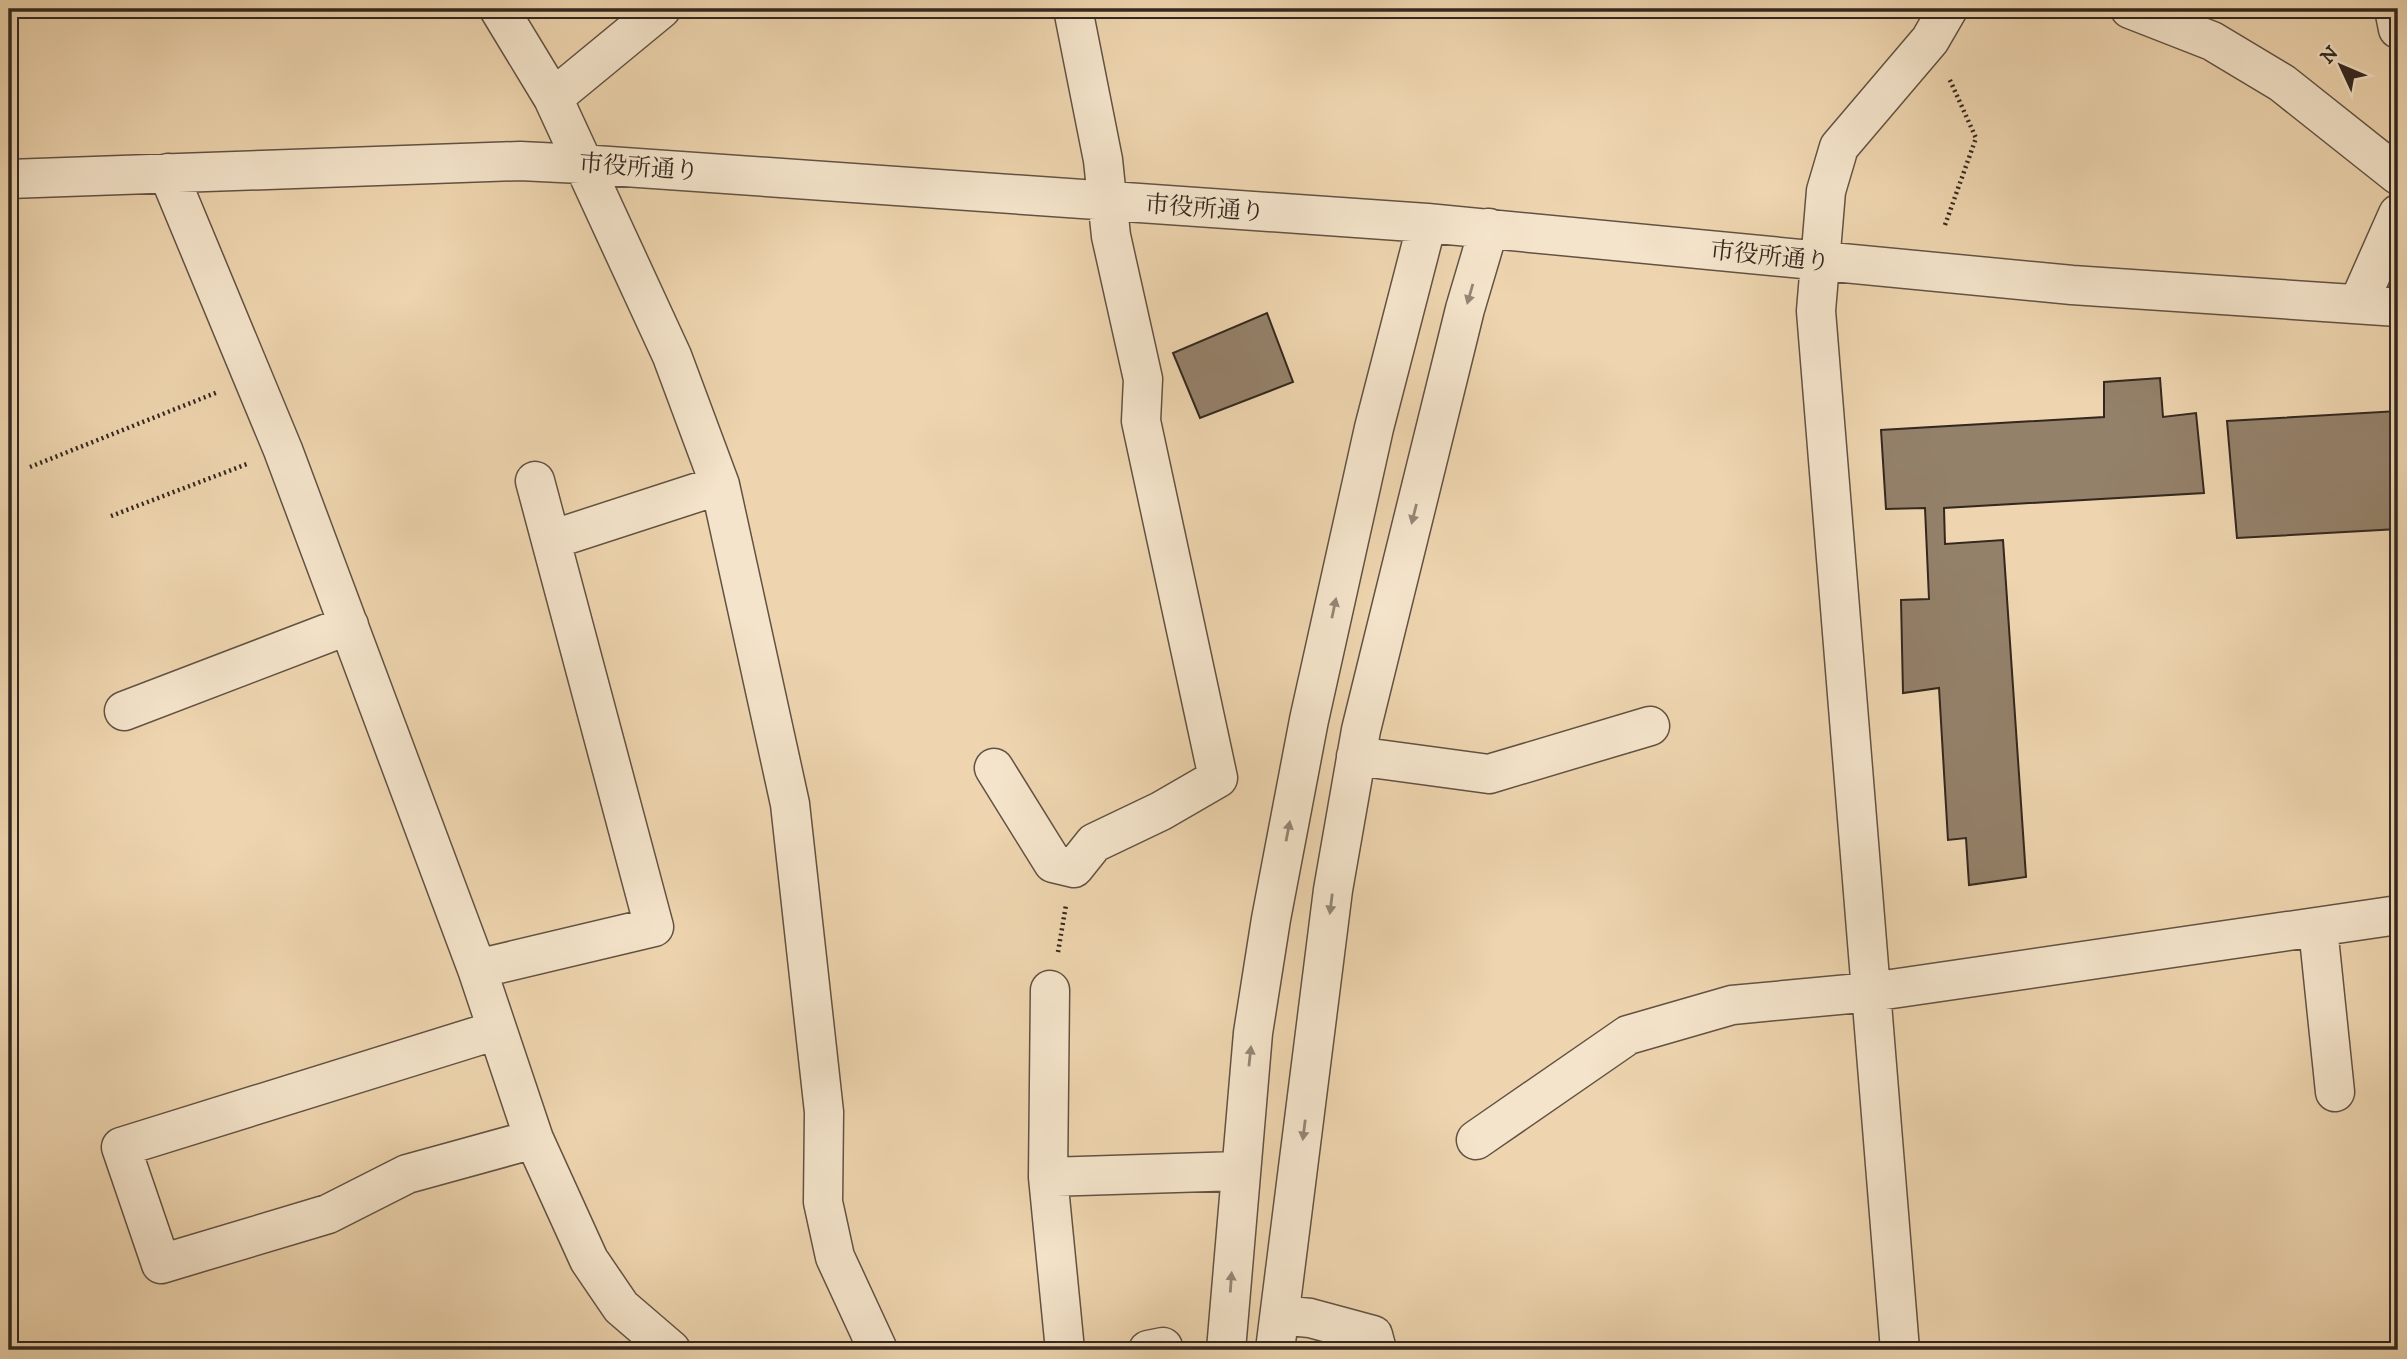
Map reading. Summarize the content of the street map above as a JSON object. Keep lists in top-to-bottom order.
{
  "streets": {
    "street": ["市役所通り"]
  },
  "north": "top left"
}
